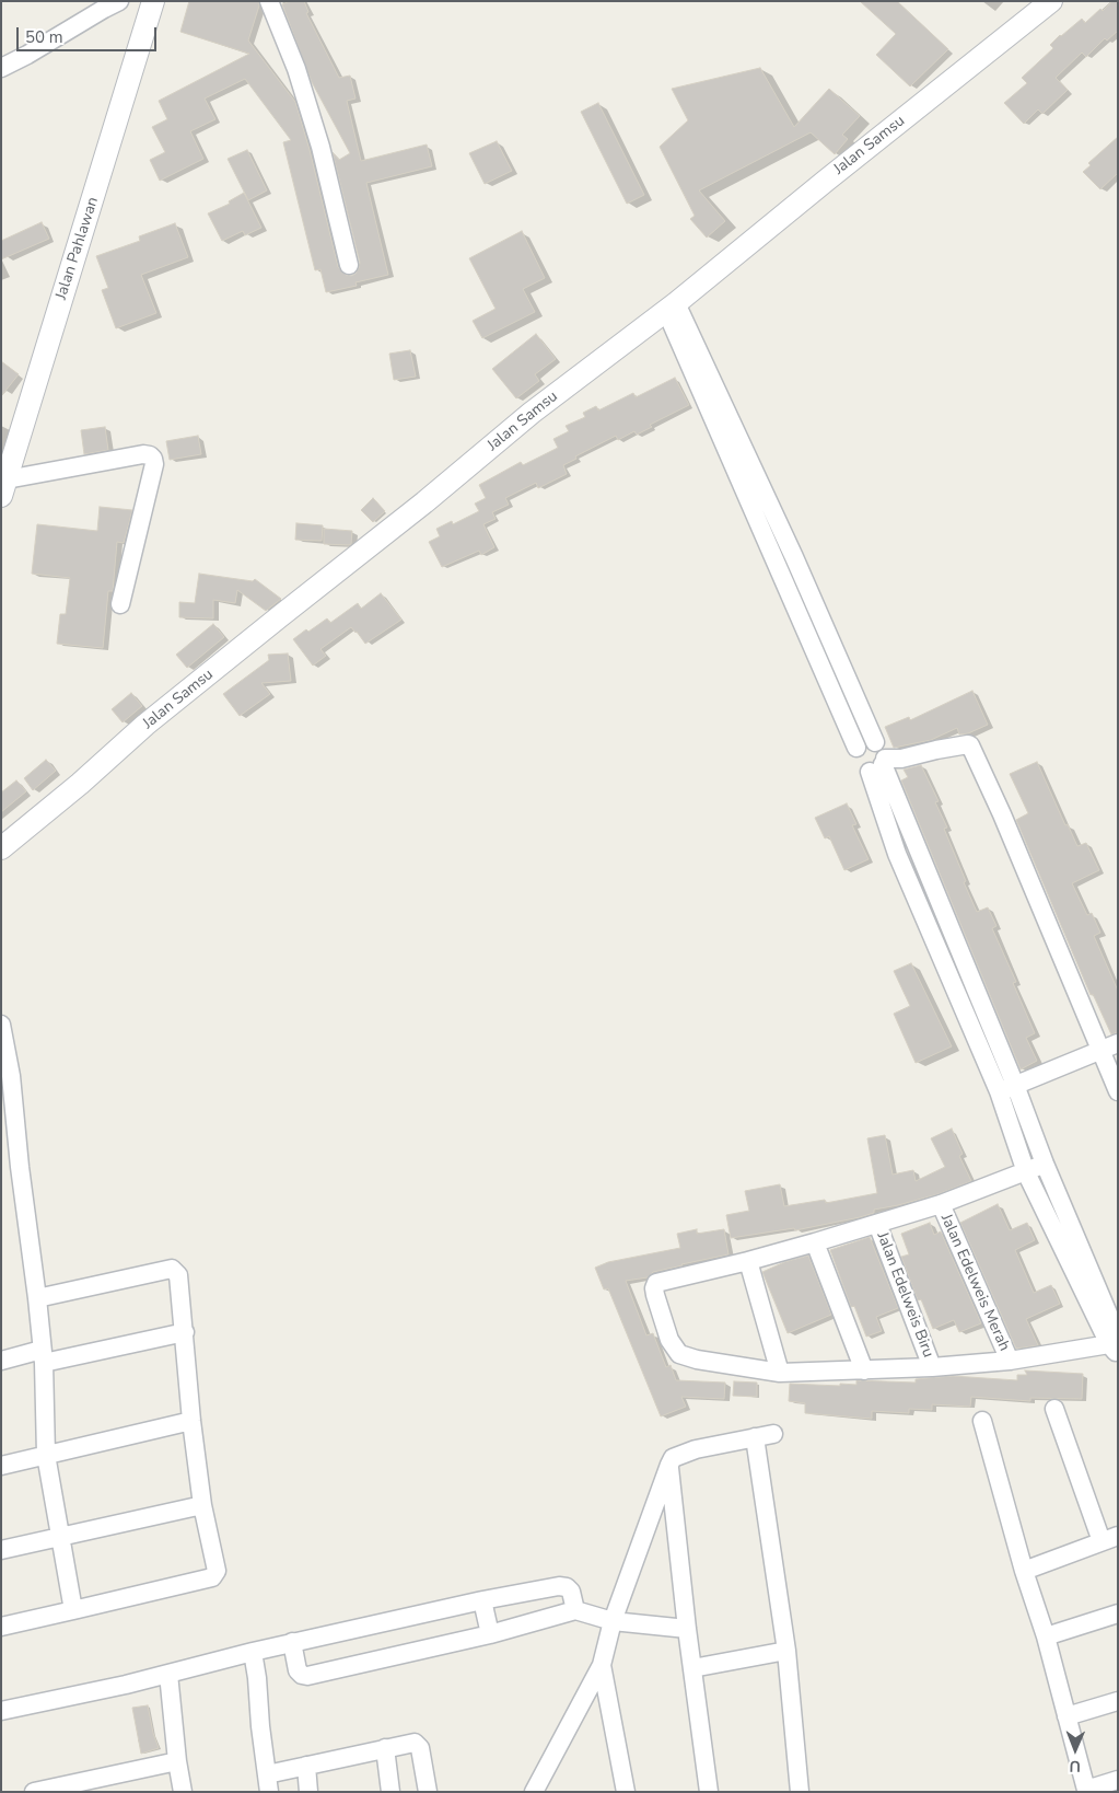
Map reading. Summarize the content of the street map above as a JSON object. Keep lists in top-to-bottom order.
{
  "streets": {
    "street": [
      "Jalan Samsu",
      "Jalan Pahlawan",
      "Jalan Edelweis Merah",
      "Jalan Edelweis Biru"
    ]
  },
  "scale_bar": "50 m",
  "north": "bottom"
}
